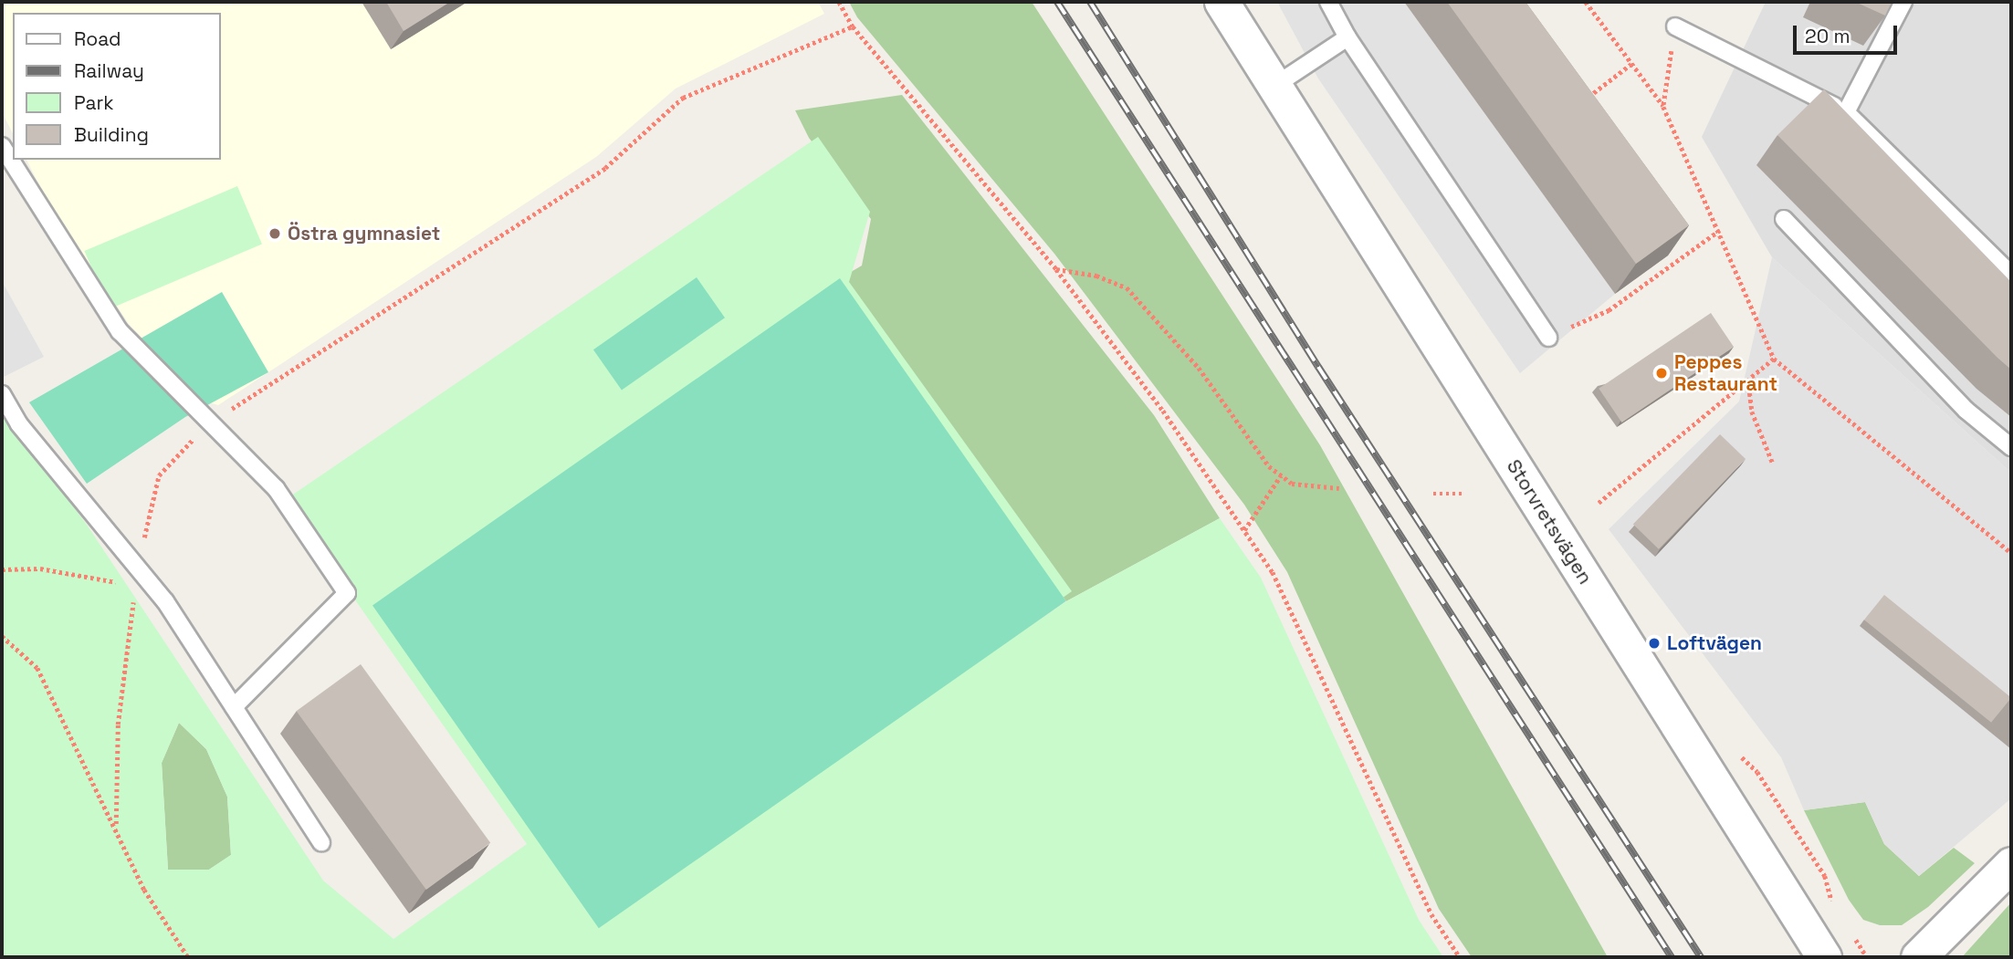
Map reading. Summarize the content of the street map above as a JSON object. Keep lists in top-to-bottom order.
{
  "streets": {
    "street": ["Storvretsvägen"]
  },
  "places": ["Östra gymnasiet", "Peppes Restaurant", "Loftvägen"],
  "legend": [
    "Road",
    "Railway",
    "Park",
    "Building"
  ],
  "scale_bar": "20 m"
}
